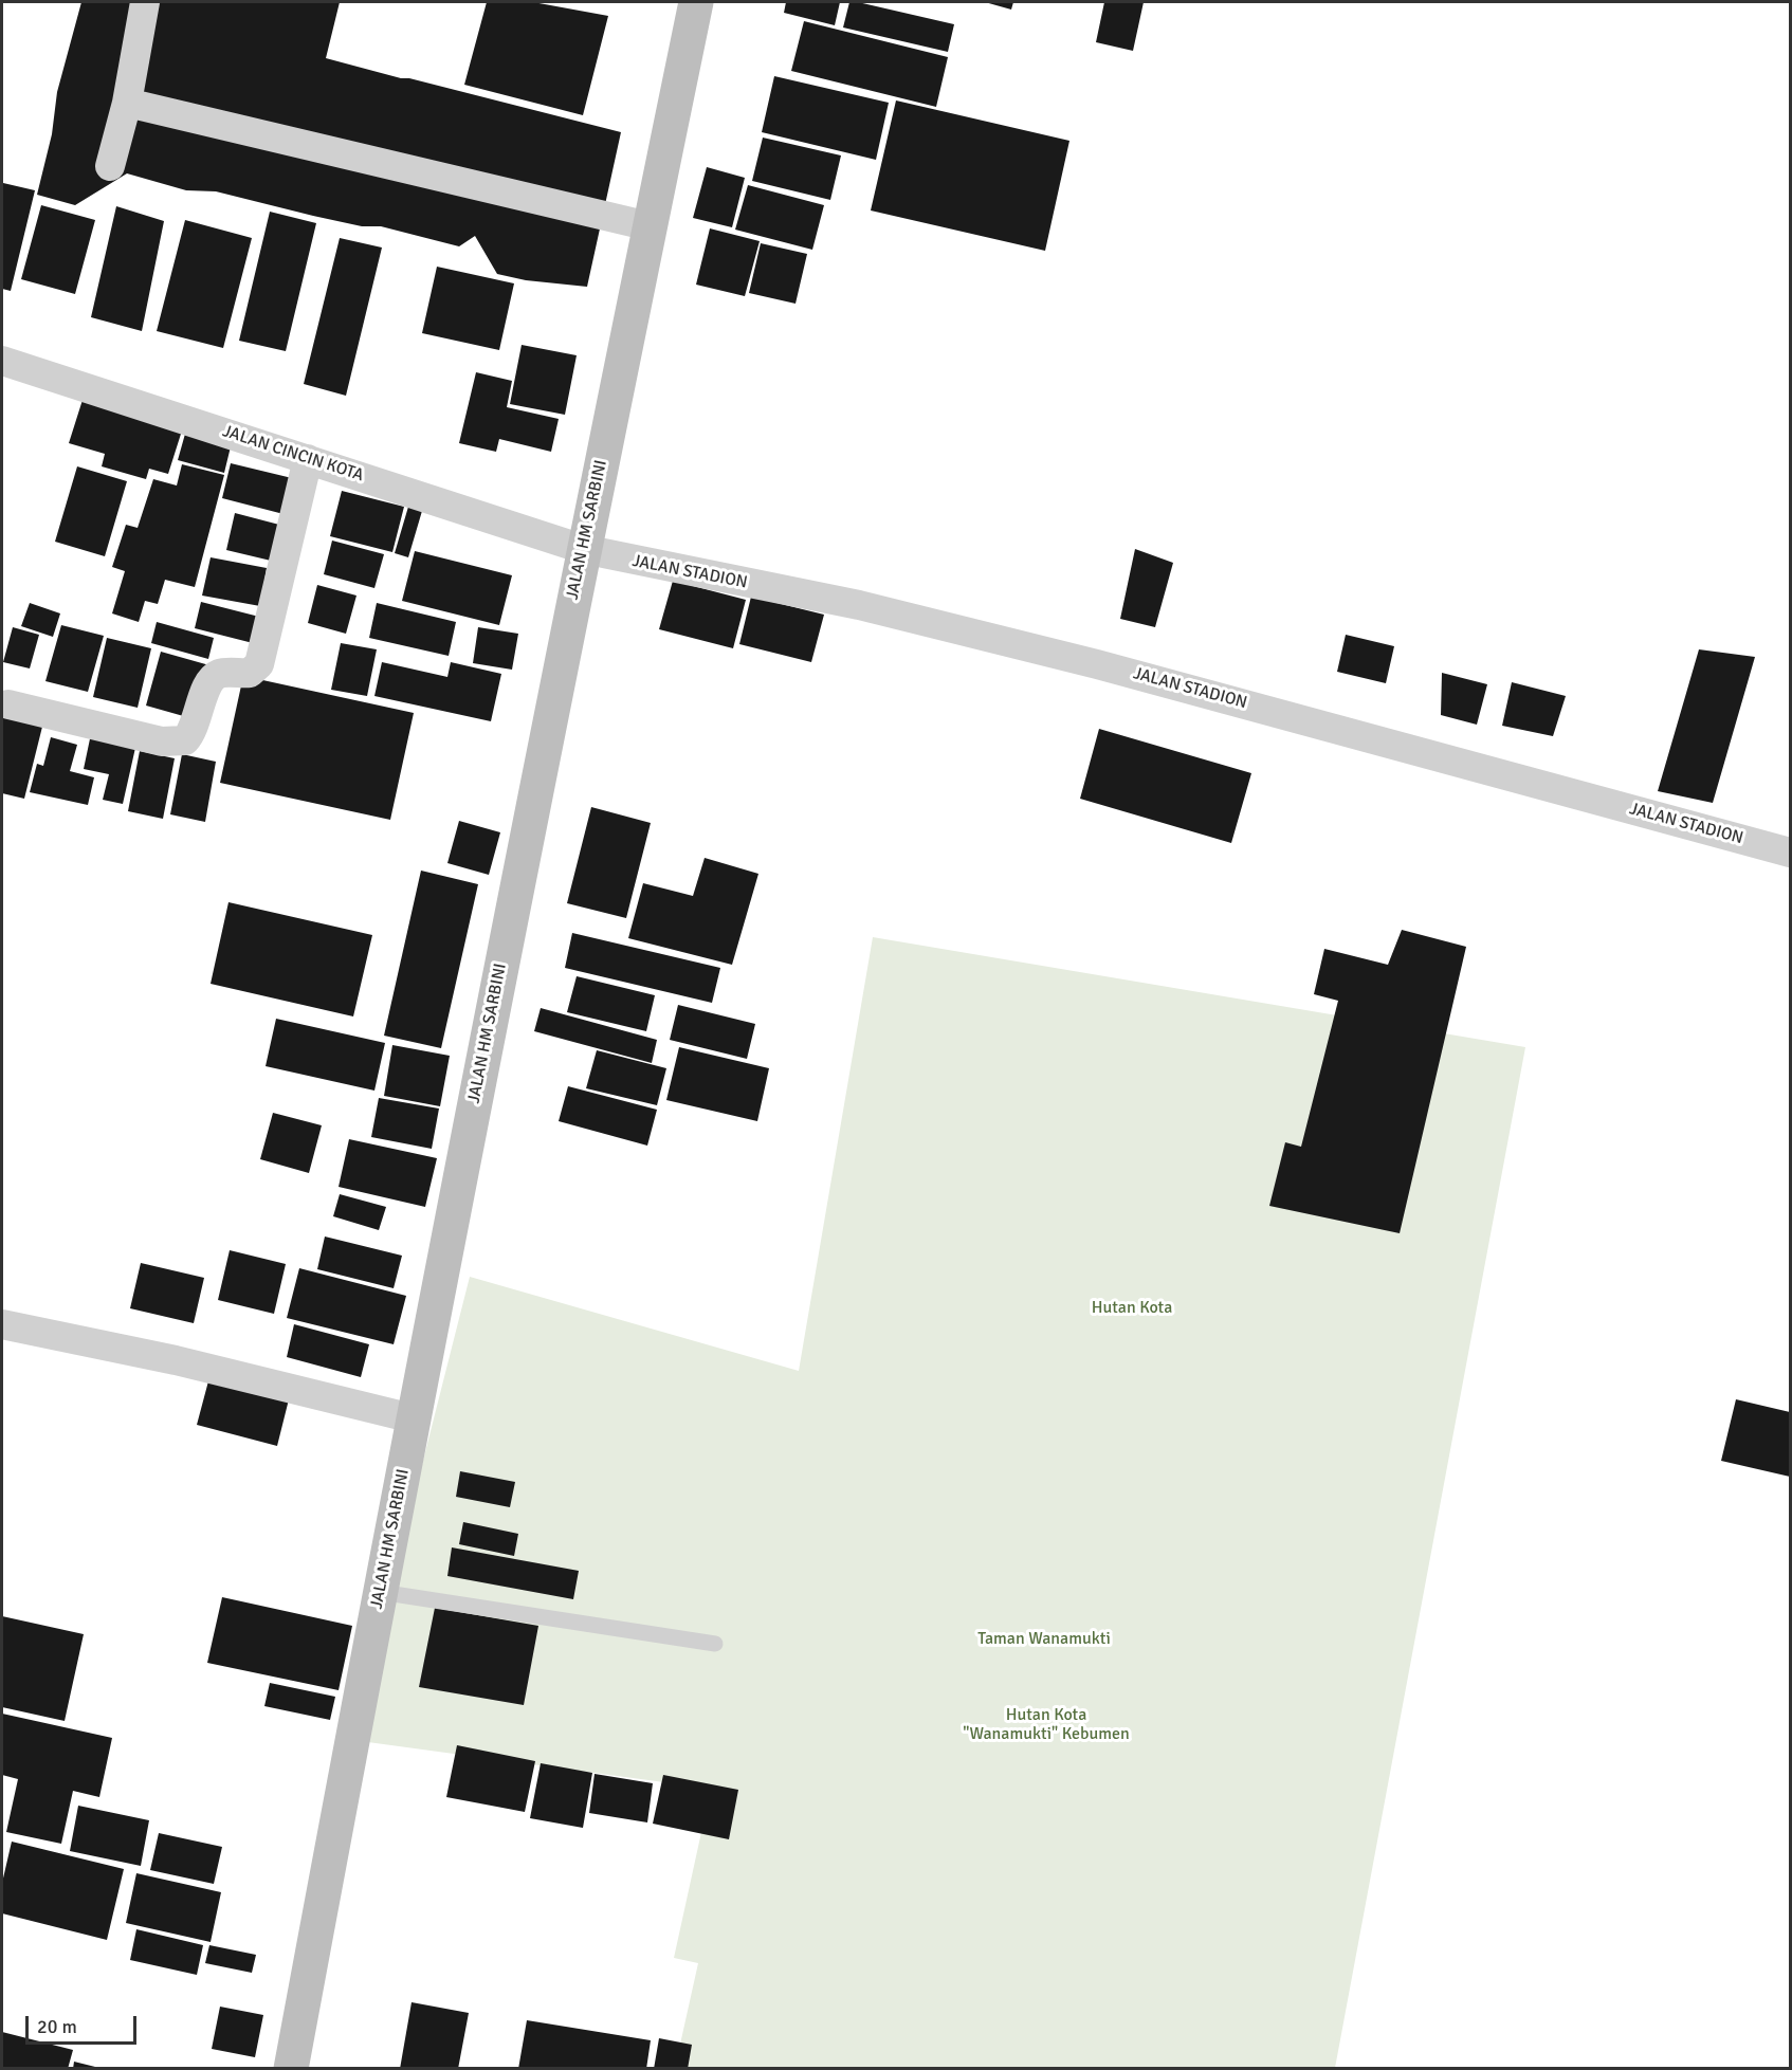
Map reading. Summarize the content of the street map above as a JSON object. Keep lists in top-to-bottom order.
{
  "streets": {
    "main road": ["JALAN HM SARBINI"],
    "street": ["JALAN CINCIN KOTA", "JALAN STADION"]
  },
  "crossings": [
    ["JALAN CINCIN KOTA", "JALAN HM SARBINI"],
    ["JALAN CINCIN KOTA", "JALAN STADION"],
    ["JALAN HM SARBINI", "JALAN STADION"]
  ],
  "parks": ["Hutan Kota", "Taman Wanamukti", "Hutan Kota \"Wanamukti\" Kebumen"],
  "scale_bar": "20 m"
}
